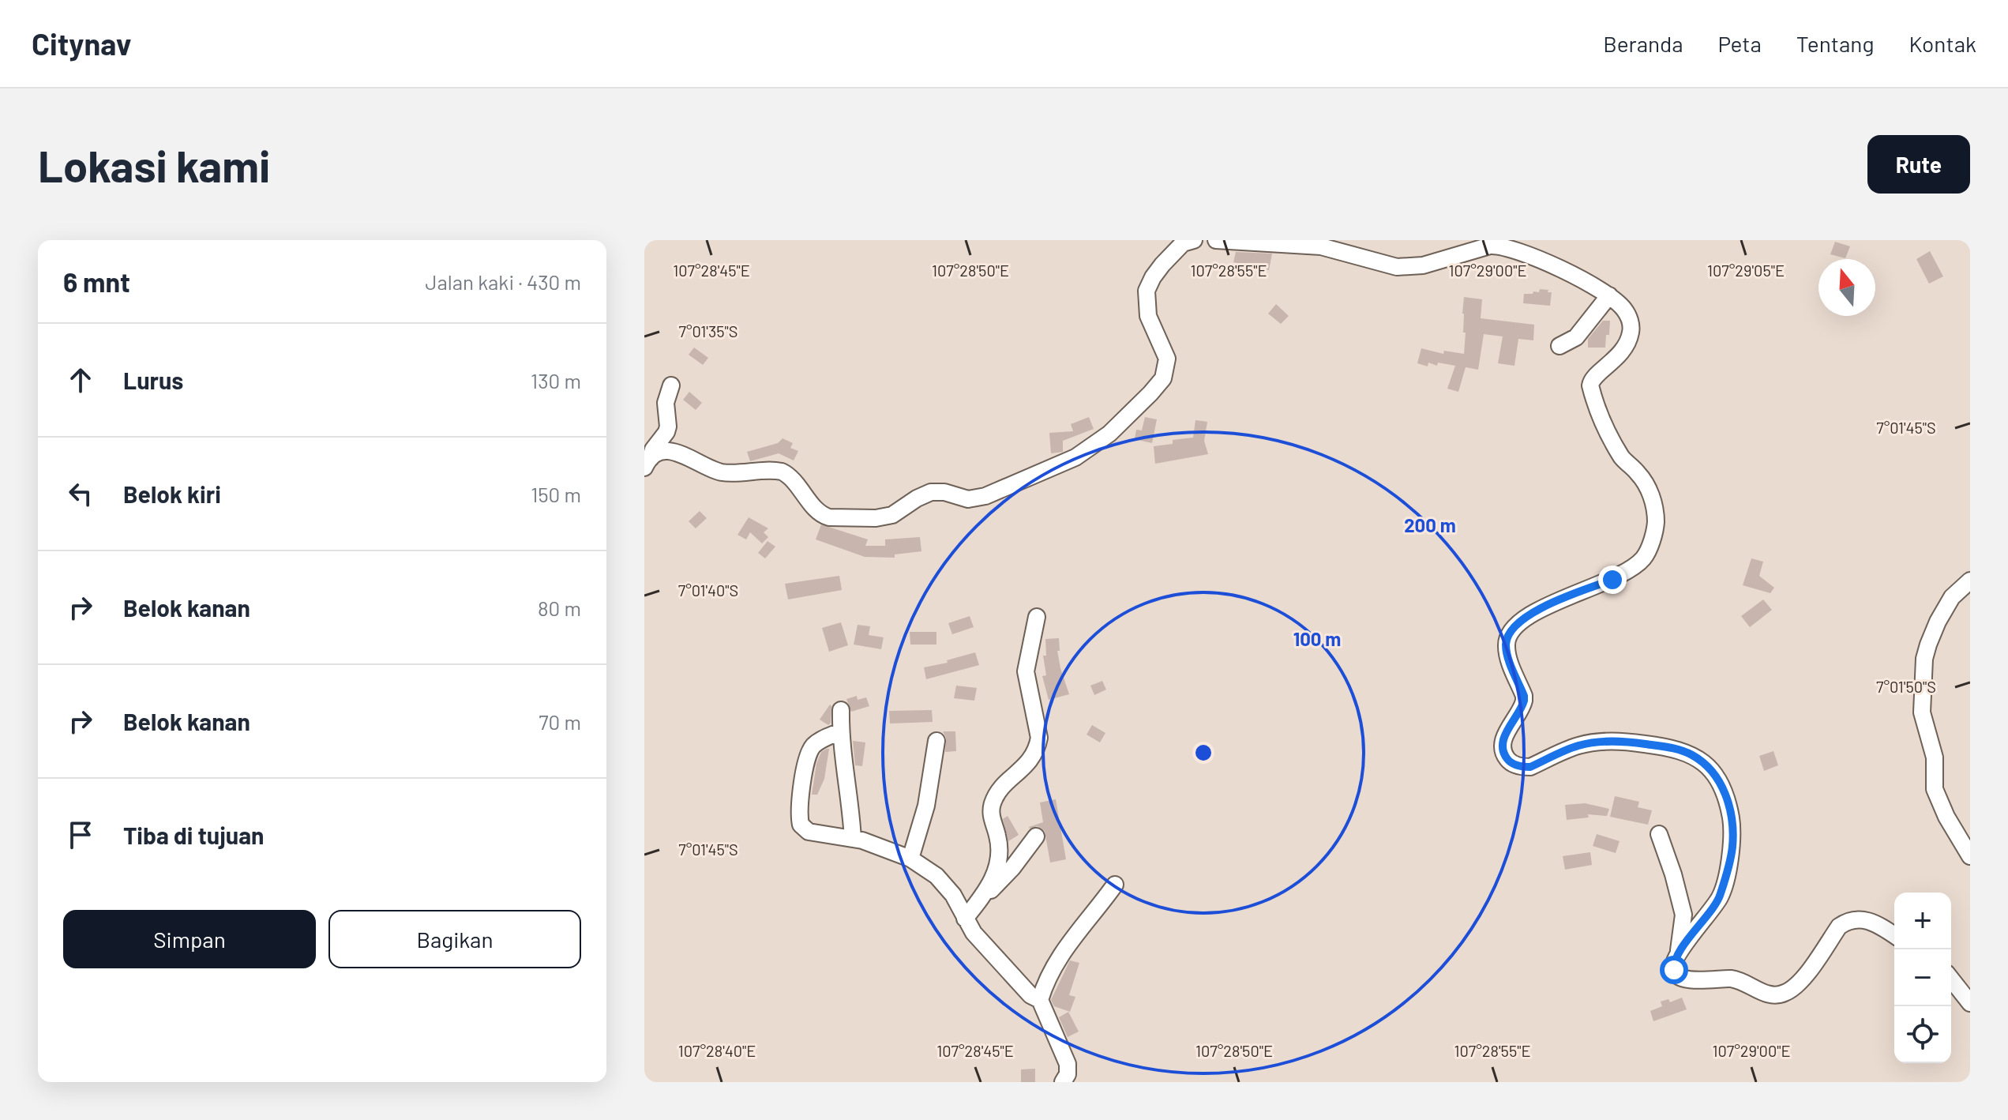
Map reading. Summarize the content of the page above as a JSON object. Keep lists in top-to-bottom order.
{
  "north": "top",
  "page": {
    "header": "Citynav",
    "nav": [
      "Beranda",
      "Peta",
      "Tentang",
      "Kontak"
    ],
    "buttons": [
      "Rute",
      ["Simpan", "Bagikan"]
    ],
    "title": "Lokasi kami",
    "heading": ["6 mnt", "Jalan kaki · 430 m"],
    "list": [
      ["Lurus", "130 m"],
      ["Belok kiri", "150 m"],
      ["Belok kanan", "80 m"],
      ["Belok kanan", "70 m"],
      "Tiba di tujuan"
    ],
    "map_buttons": ["+", "−"]
  },
  "coordinates": [
    "107°28'45\"E",
    "107°28'50\"E",
    "107°28'55\"E",
    "107°29'00\"E",
    "107°29'05\"E",
    "7°01'35\"S",
    "7°01'45\"S",
    "7°01'40\"S",
    "7°01'50\"S",
    "107°28'40\"E"
  ],
  "rings": ["200 m", "100 m"]
}
